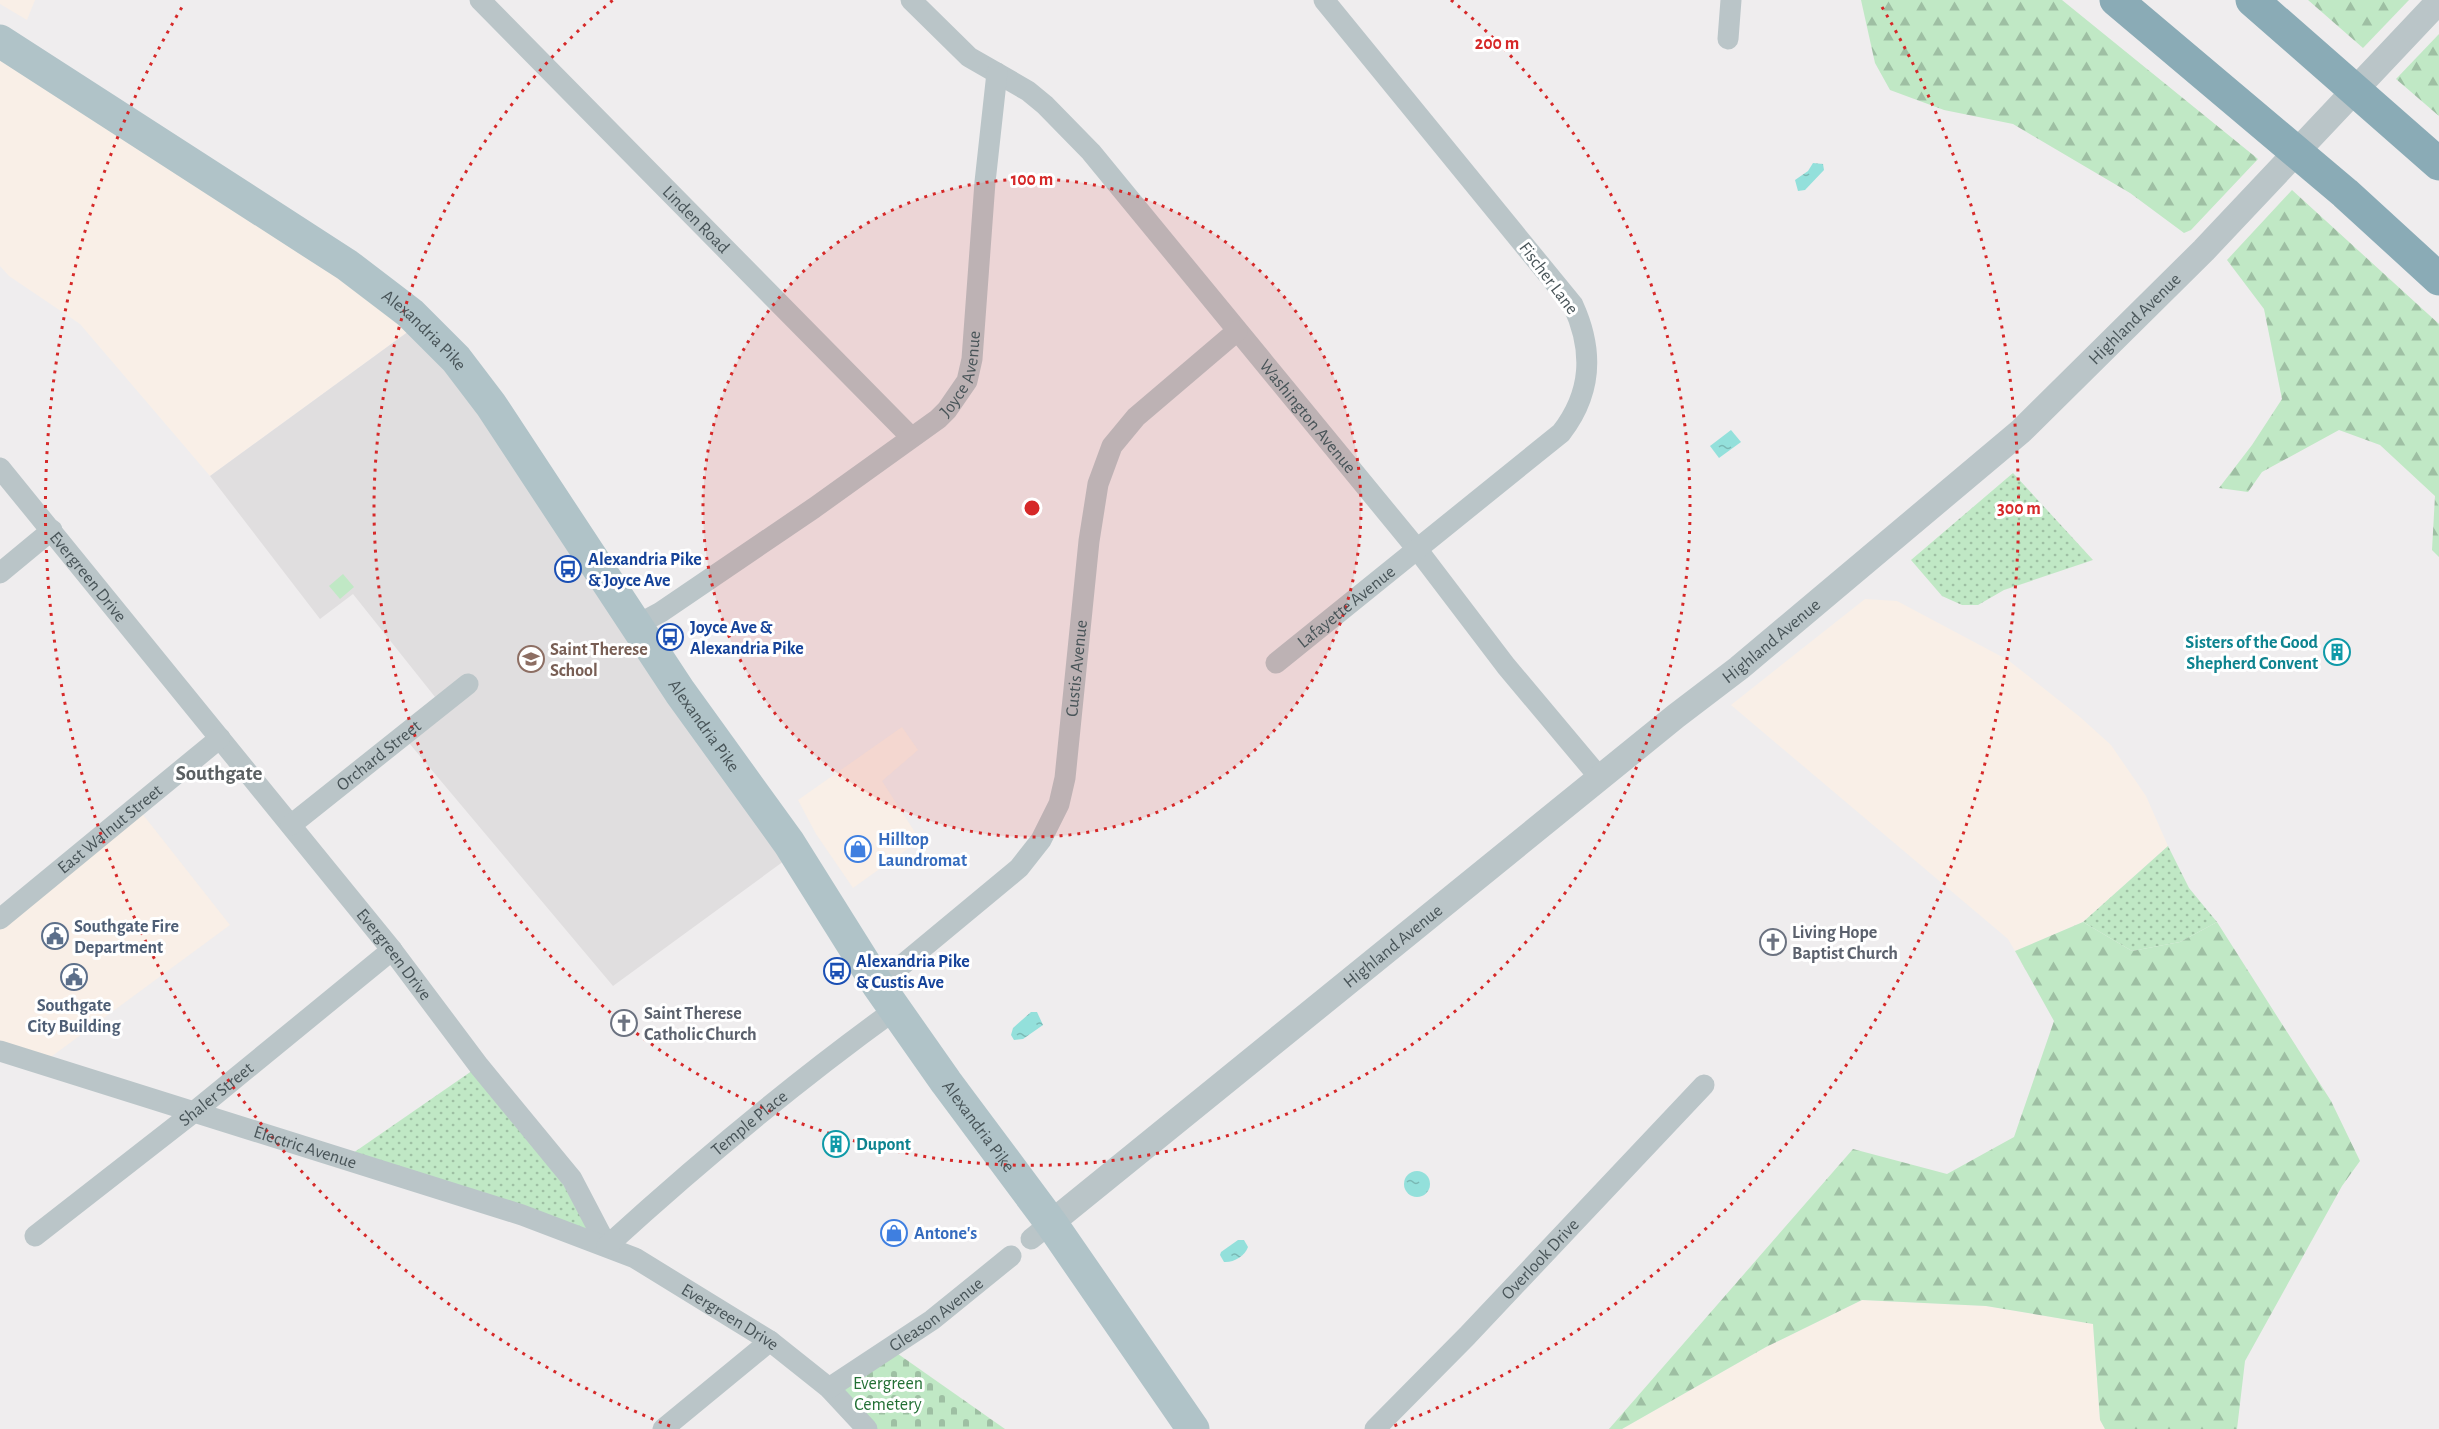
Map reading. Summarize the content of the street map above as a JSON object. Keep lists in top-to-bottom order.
{
  "streets": {
    "main road": ["Alexandria Pike"],
    "street": [
      "Linden Road",
      "Fischer Lane",
      "Highland Avenue",
      "Joyce Avenue",
      "Washington Avenue",
      "Evergreen Drive",
      "Lafayette Avenue",
      "Custis Avenue",
      "Orchard Street",
      "East Walnut Street",
      "Shaler Street",
      "Temple Place",
      "Electric Avenue",
      "Overlook Drive",
      "Gleason Avenue"
    ]
  },
  "crossings": [
    ["Linden Road", "Joyce Avenue"],
    ["Fischer Lane", "Washington Avenue"],
    ["Fischer Lane", "Lafayette Avenue"],
    ["Highland Avenue", "Alexandria Pike"],
    ["Highland Avenue", "Washington Avenue"],
    ["Alexandria Pike", "Joyce Avenue"],
    ["Alexandria Pike", "Custis Avenue"],
    ["Alexandria Pike", "Temple Place"],
    ["Joyce Avenue", "Washington Avenue"],
    ["Washington Avenue", "Lafayette Avenue"],
    ["Washington Avenue", "Custis Avenue"],
    ["Evergreen Drive", "Orchard Street"],
    ["Evergreen Drive", "East Walnut Street"],
    ["Evergreen Drive", "Shaler Street"],
    ["Evergreen Drive", "Temple Place"],
    ["Evergreen Drive", "Electric Avenue"],
    ["Evergreen Drive", "Gleason Avenue"],
    ["Custis Avenue", "Temple Place"],
    ["Shaler Street", "Electric Avenue"],
    ["Temple Place", "Electric Avenue"]
  ],
  "districts": ["Southgate"],
  "parks": ["Evergreen Cemetery"],
  "places": {
    "bus stop": ["Alexandria Pike & Joyce Ave", "Joyce Ave & Alexandria Pike", "Alexandria Pike & Custis Ave"],
    "building": ["Sisters of the Good Shepherd Convent", "Dupont"],
    "school or university": ["Saint Therese School"],
    "shop": ["Hilltop Laundromat", "Antone's"],
    "public building": ["Southgate Fire Department", "Southgate City Building"],
    "church": ["Living Hope Baptist Church", "Saint Therese Catholic Church"]
  },
  "rings": ["200 m", "100 m", "300 m"]
}
